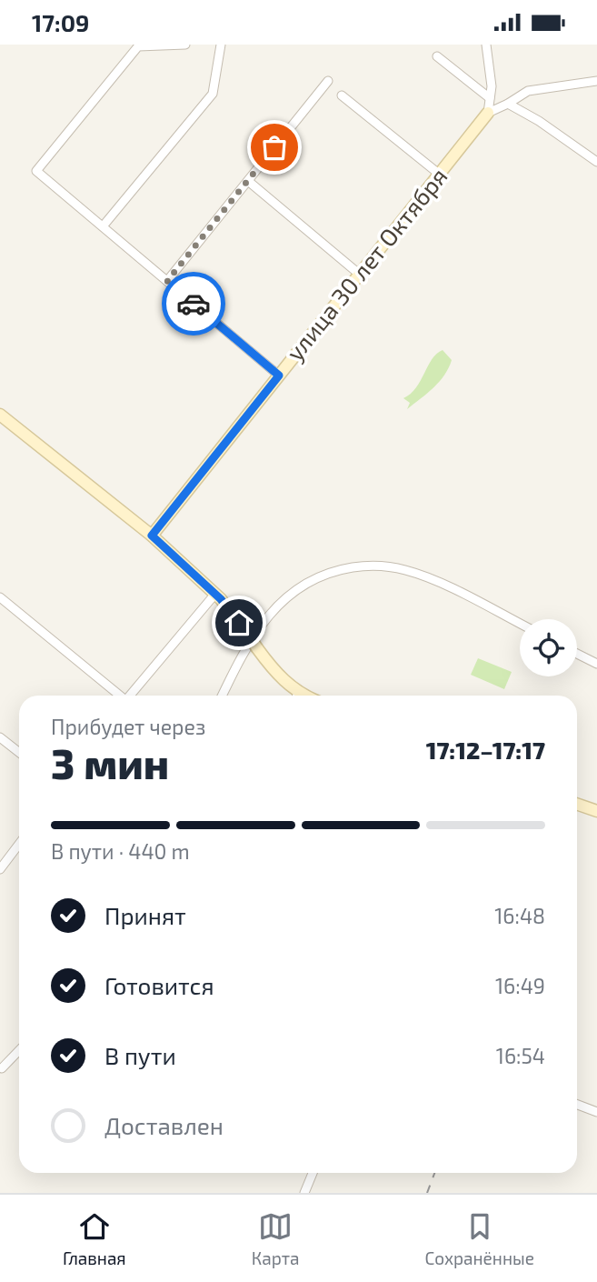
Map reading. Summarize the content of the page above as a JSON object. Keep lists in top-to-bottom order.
{
  "streets": {
    "street": ["улица 30 лет Октября"]
  },
  "page": {
    "status": "17:09",
    "heading": ["3 мин", "Прибудет через", "17:12–17:17"],
    "bar": "В пути · 440 m",
    "list": [
      ["Принят", "16:48"],
      ["Готовится", "16:49"],
      ["В пути", "16:54"],
      "Доставлен"
    ],
    "tabs": ["Главная", "Карта", "Сохранённые"]
  }
}
